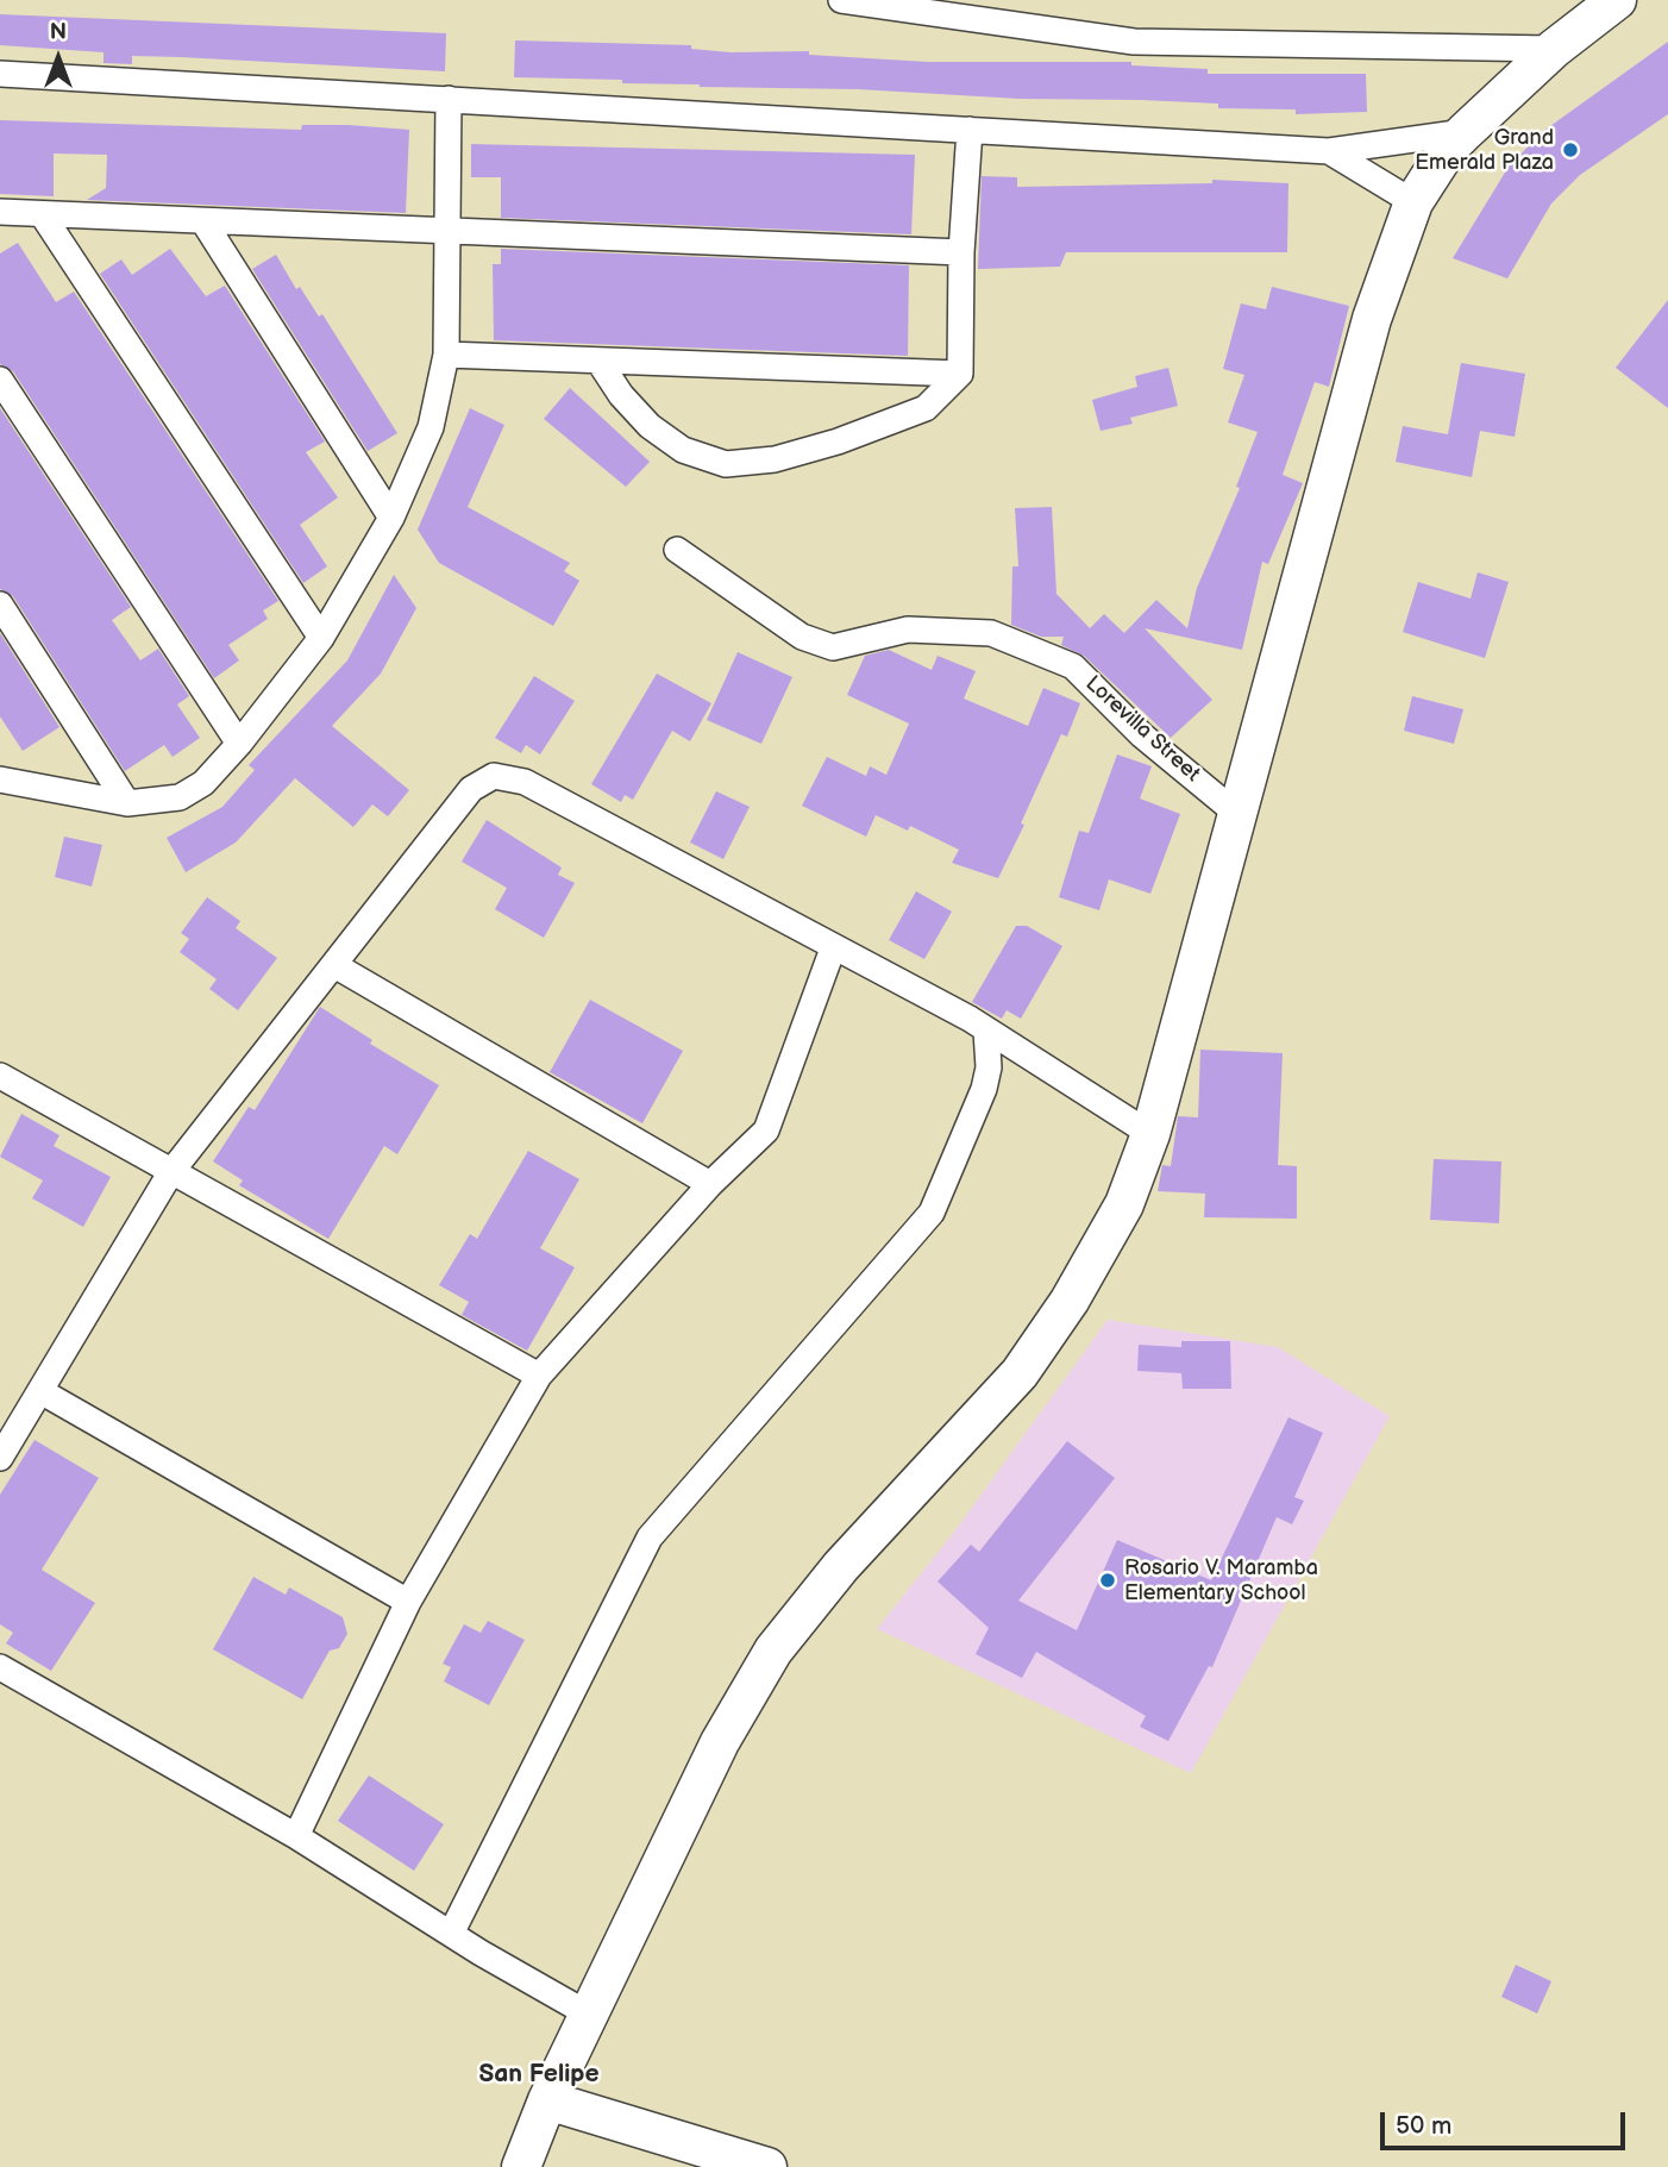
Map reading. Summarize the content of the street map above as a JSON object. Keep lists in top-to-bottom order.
{
  "streets": {
    "street": ["Lorevilla Street"]
  },
  "districts": ["San Felipe"],
  "places": ["Grand Emerald Plaza", "Rosario V. Maramba Elementary School"],
  "scale_bar": "50 m",
  "north": "top"
}
